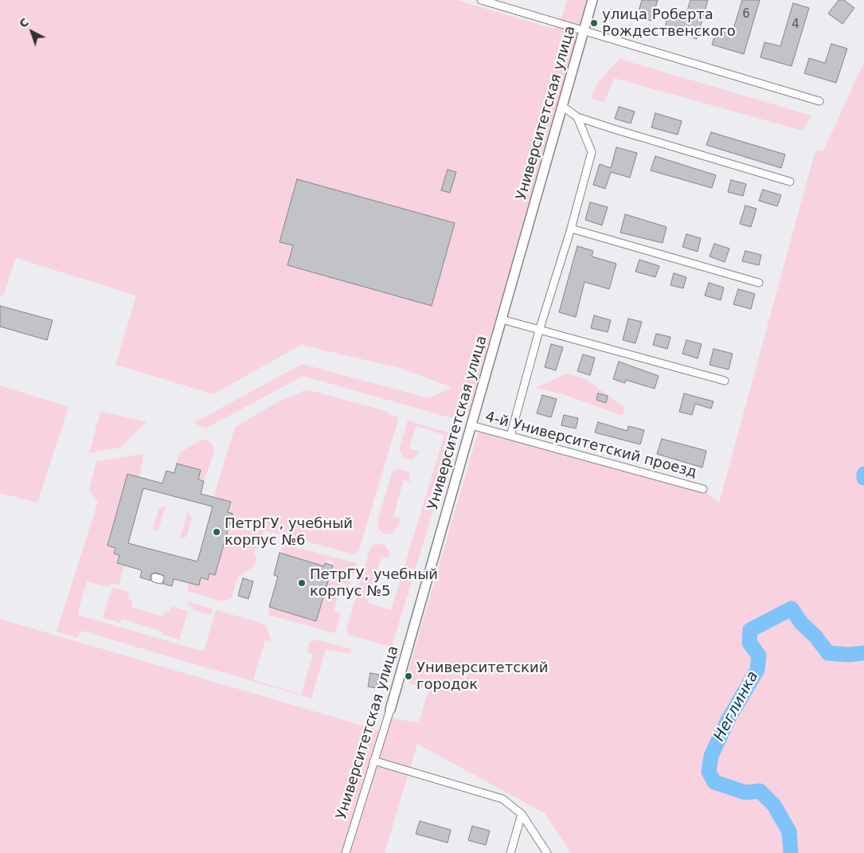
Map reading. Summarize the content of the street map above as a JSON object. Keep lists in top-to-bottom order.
{
  "streets": {
    "street": ["Университетская улица", "4-й Университетский проезд"]
  },
  "crossings": [
    ["Университетская улица", "4-й Университетский проезд"]
  ],
  "water": ["Неглинка"],
  "places": [
    "улица Роберта Рождественского",
    "ПетрГУ, учебный корпус №6",
    "ПетрГУ, учебный корпус №5",
    "Университетский городок"
  ],
  "house_numbers": ["6", "4"],
  "north": "top left"
}
